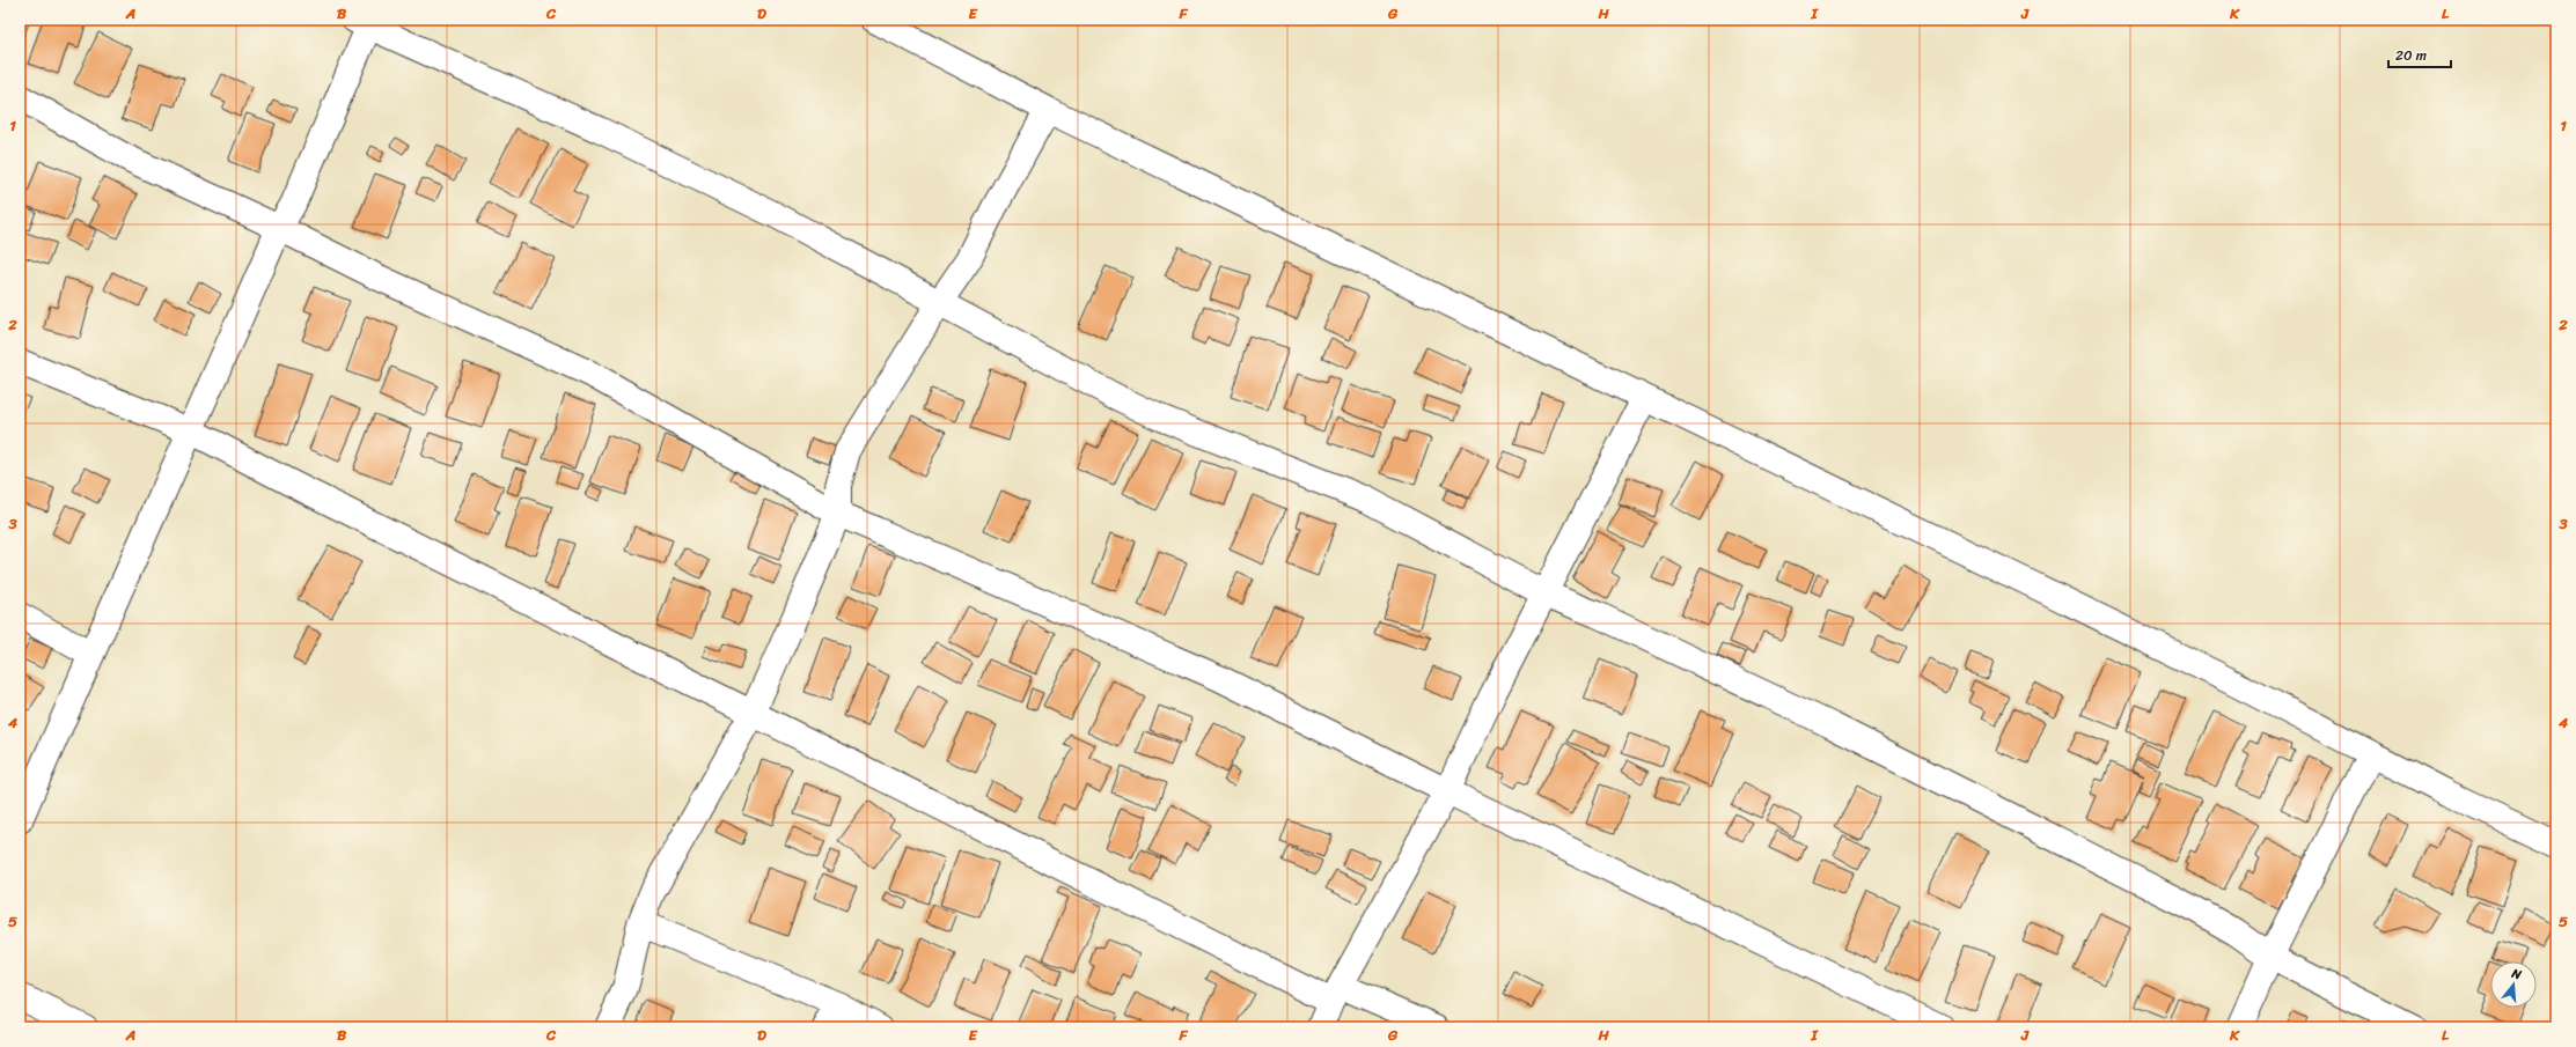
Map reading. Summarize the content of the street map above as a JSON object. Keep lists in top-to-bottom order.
{
  "scale_bar": "20 m",
  "north": "top",
  "grid": {
    "columns": [
      "A",
      "B",
      "C",
      "D",
      "E",
      "F",
      "G",
      "H",
      "I",
      "J",
      "K",
      "L"
    ],
    "rows": [
      "1",
      "2",
      "3",
      "4",
      "5"
    ]
  }
}
